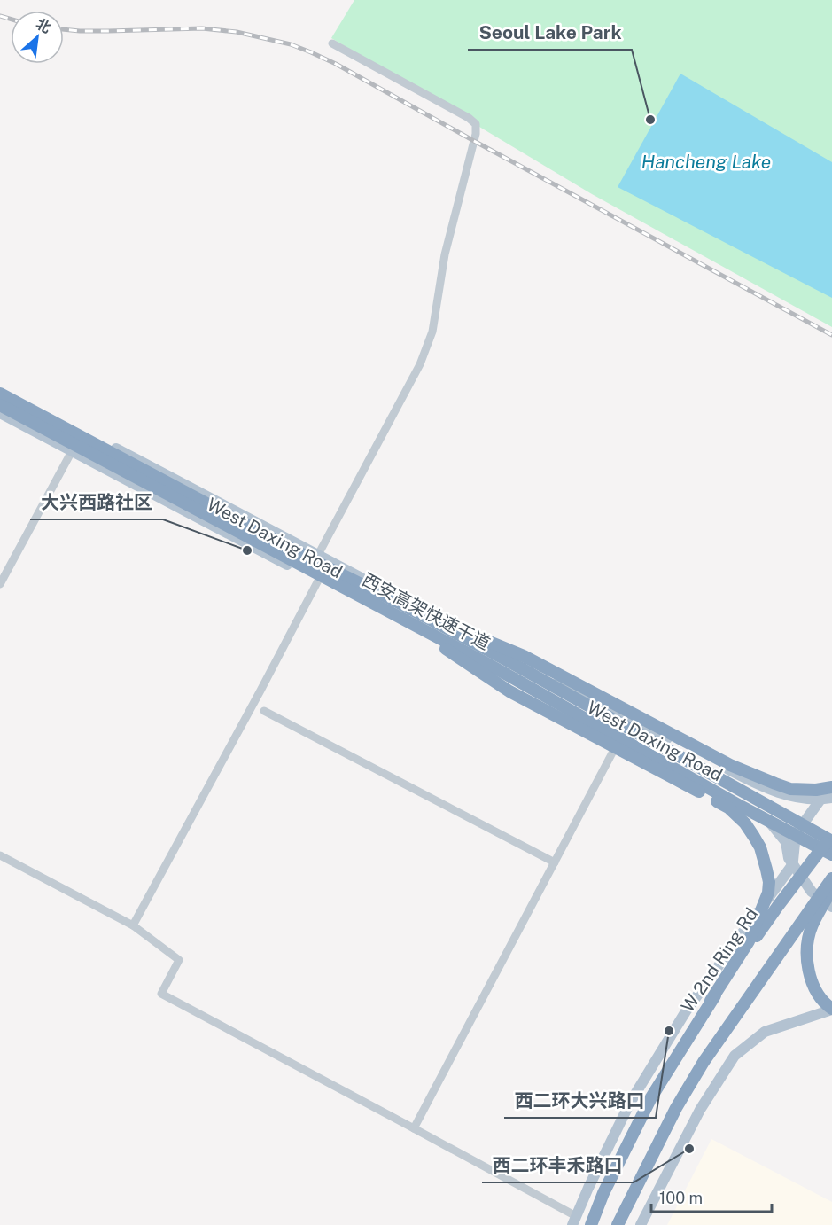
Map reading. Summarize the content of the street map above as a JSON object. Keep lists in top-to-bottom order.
{
  "streets": {
    "highway": ["西安高架快速干道", "W 2nd Ring Rd"],
    "main road": ["West Daxing Road"]
  },
  "water": ["Hancheng Lake"],
  "places": [
    "Seoul Lake Park",
    "大兴西路社区",
    "西二环大兴路口",
    "西二环丰禾路口"
  ],
  "scale_bar": "100 m",
  "north": "top right"
}
